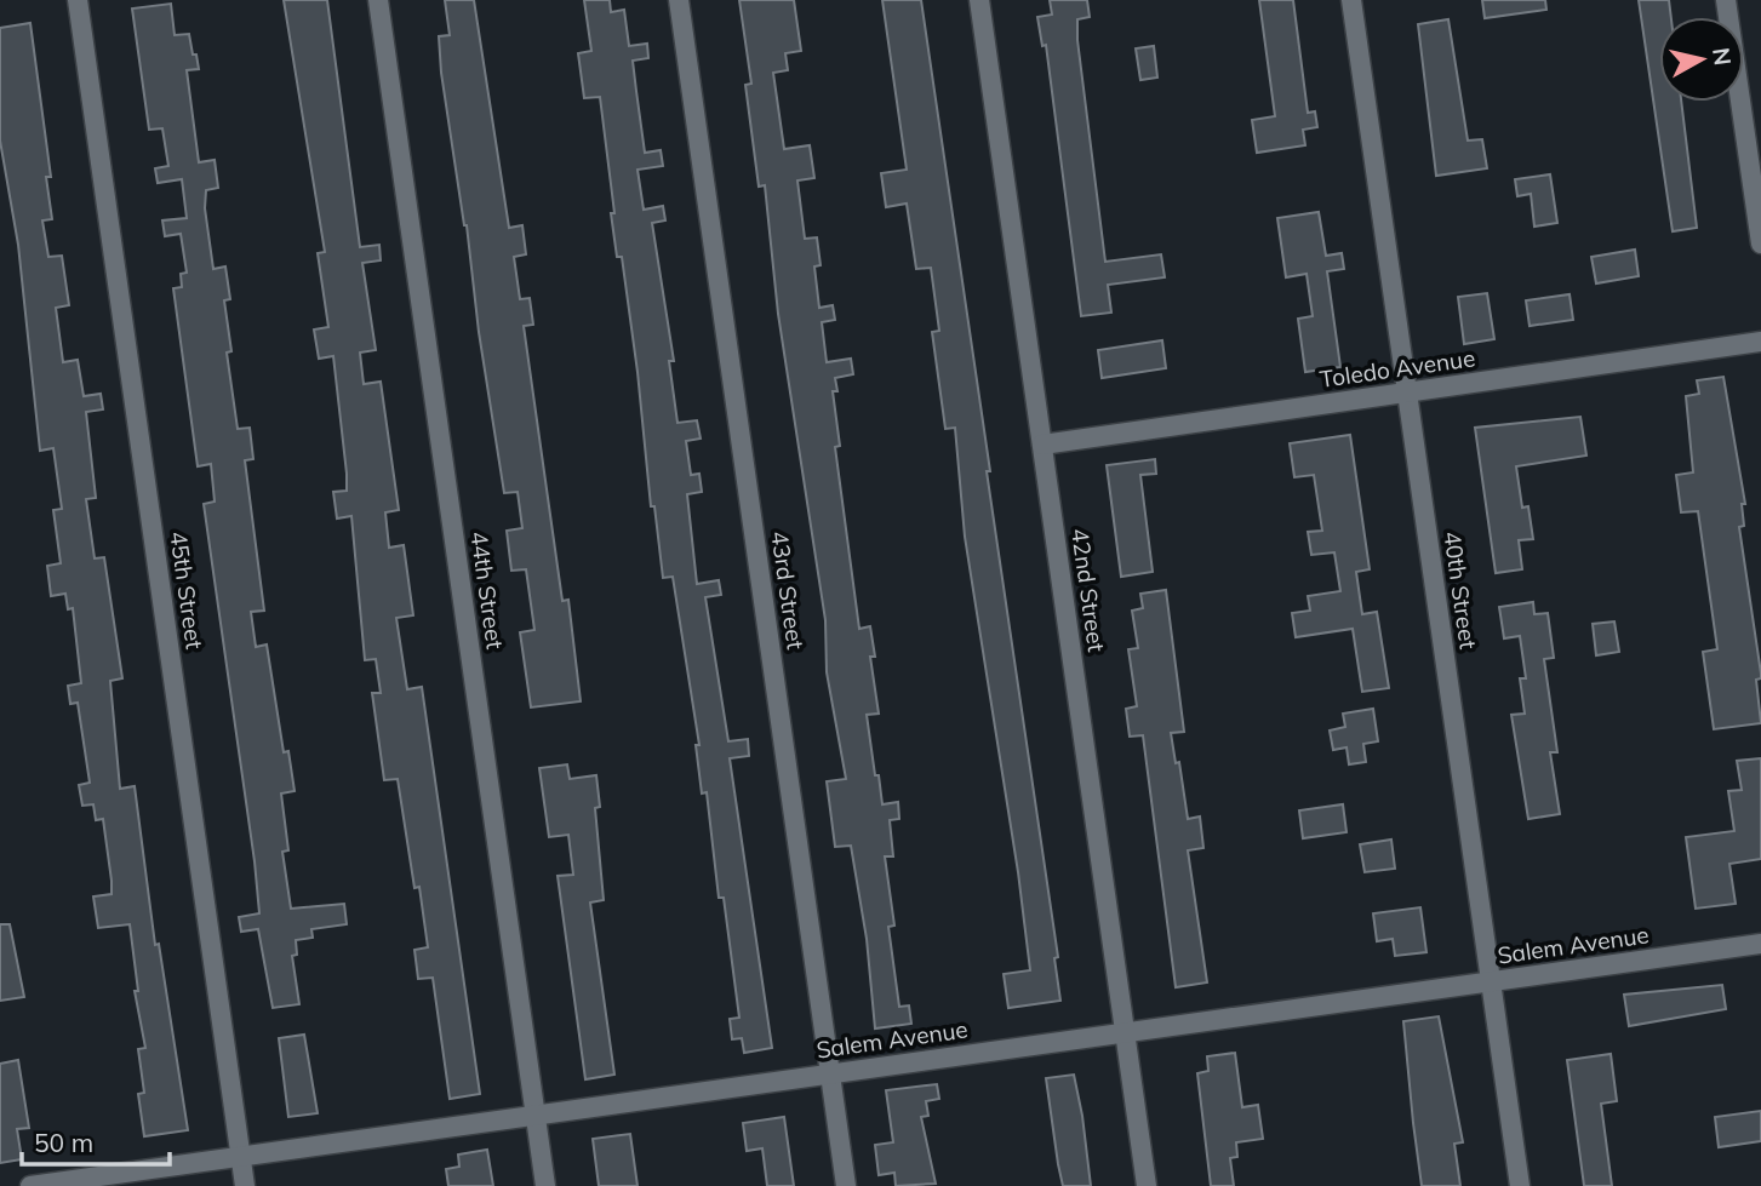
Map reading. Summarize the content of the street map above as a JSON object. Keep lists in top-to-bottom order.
{
  "streets": {
    "street": [
      "Toledo Avenue",
      "45th Street",
      "44th Street",
      "43rd Street",
      "42nd Street",
      "40th Street",
      "Salem Avenue"
    ]
  },
  "crossings": [
    ["Toledo Avenue", "42nd Street"],
    ["Toledo Avenue", "40th Street"],
    ["45th Street", "Salem Avenue"],
    ["44th Street", "Salem Avenue"],
    ["43rd Street", "Salem Avenue"],
    ["42nd Street", "Salem Avenue"],
    ["40th Street", "Salem Avenue"]
  ],
  "scale_bar": "50 m",
  "north": "right"
}
